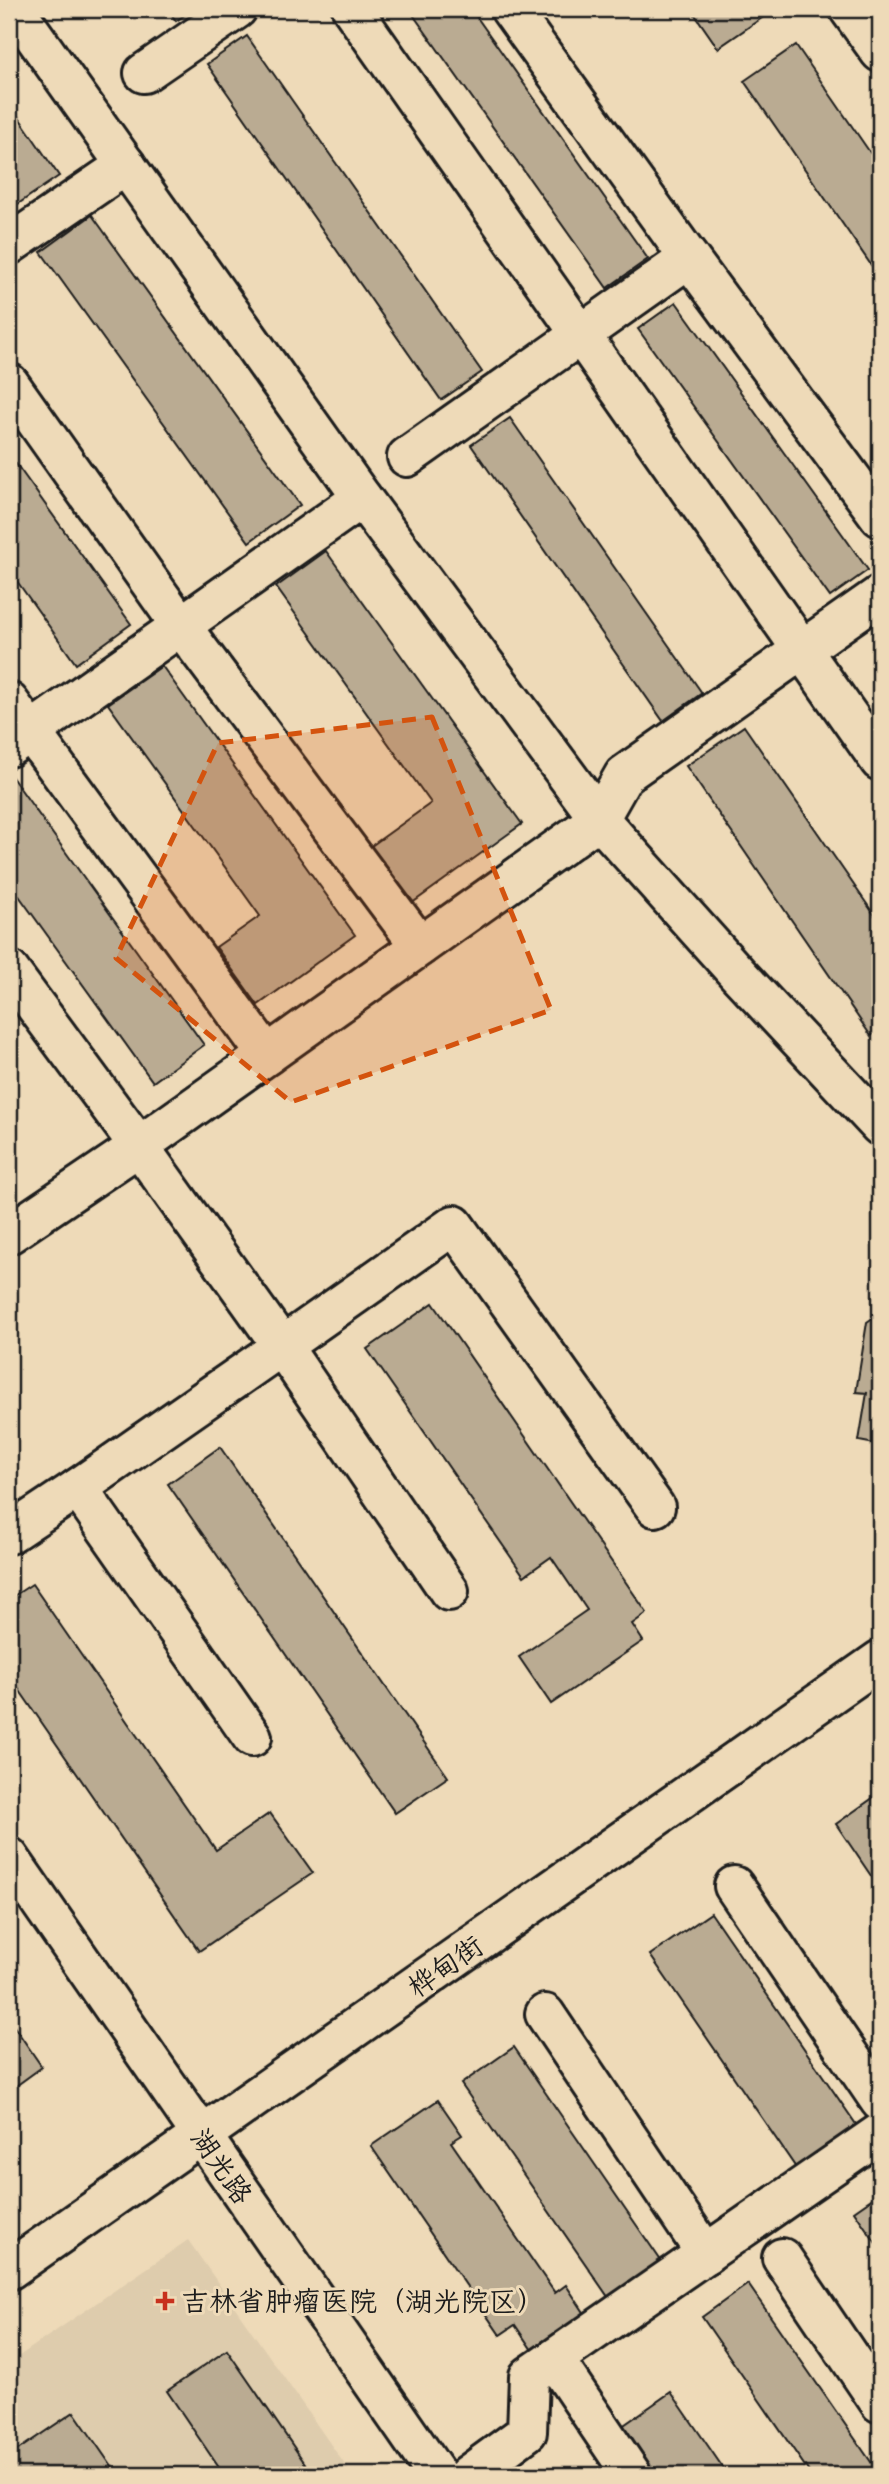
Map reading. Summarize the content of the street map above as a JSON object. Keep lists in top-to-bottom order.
{
  "streets": {
    "street": ["桦甸街", "湖光路"]
  },
  "crossings": [
    ["桦甸街", "湖光路"]
  ],
  "places": {
    "health": ["吉林省肿瘤医院（湖光院区）"]
  }
}
